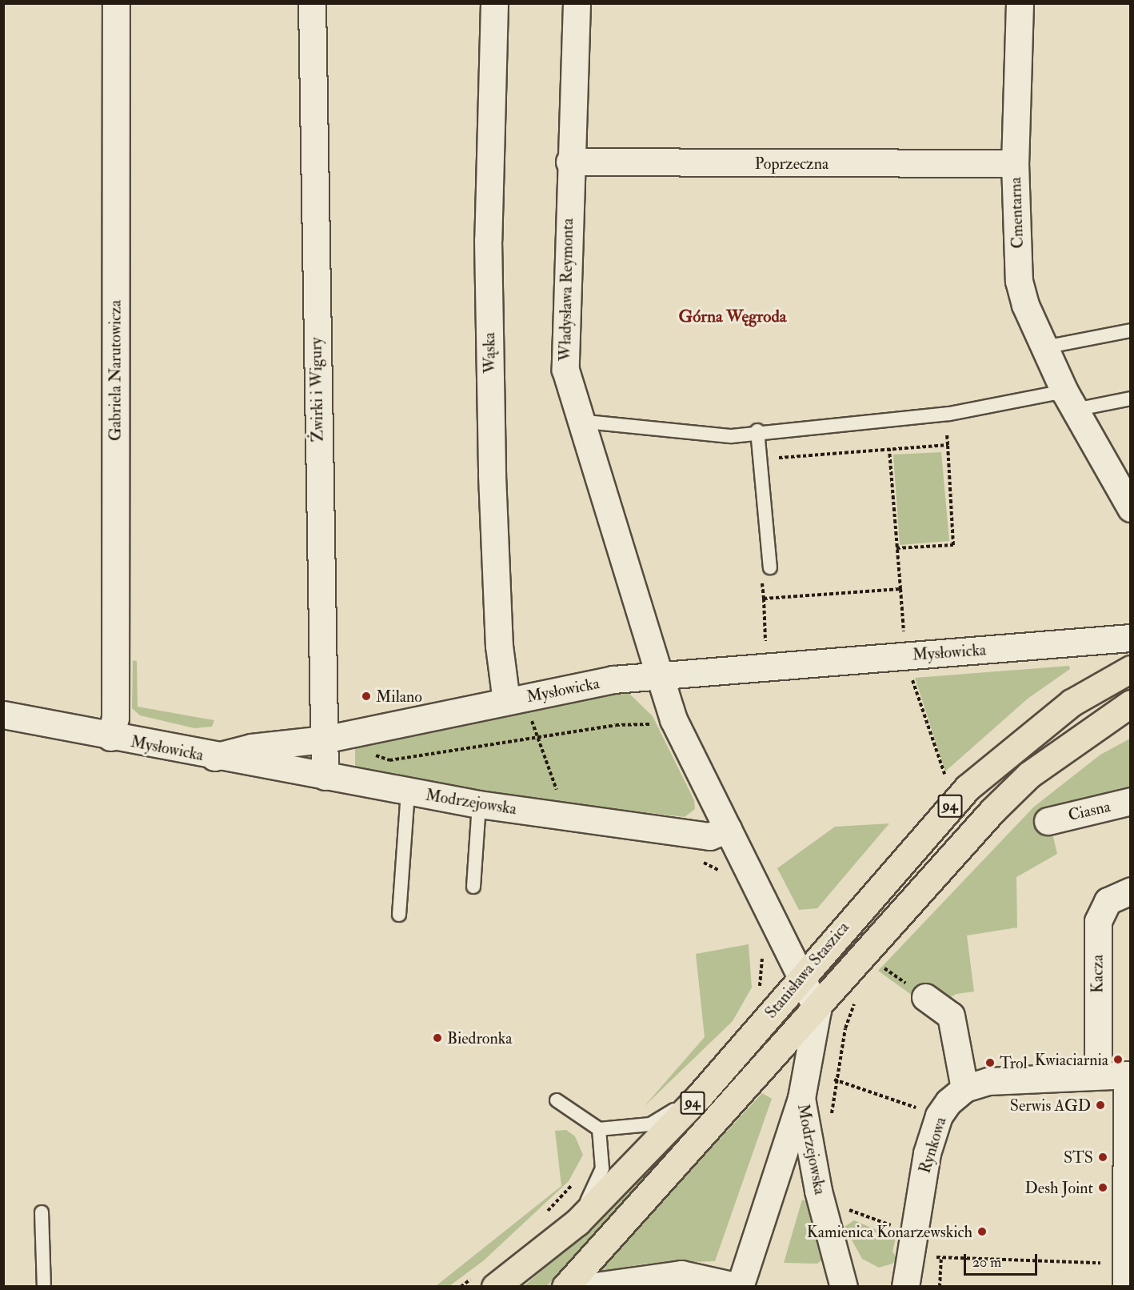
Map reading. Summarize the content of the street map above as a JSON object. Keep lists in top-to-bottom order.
{
  "streets": {
    "main road": ["94", "Stanisława Staszica"],
    "street": [
      "Poprzeczna",
      "Cmentarna",
      "Władysława Reymonta",
      "Wąska",
      "Gabriela Narutowicza",
      "Żwirki i Wigury",
      "Mysłowicka",
      "Modrzejowska",
      "Ciasna",
      "Kacza",
      "Rynkowa"
    ]
  },
  "crossings": [
    ["Poprzeczna", "Cmentarna"],
    ["Poprzeczna", "Władysława Reymonta"],
    ["Władysława Reymonta", "Mysłowicka"],
    ["Wąska", "Mysłowicka"],
    ["Gabriela Narutowicza", "Mysłowicka"],
    ["Żwirki i Wigury", "Mysłowicka"],
    ["Żwirki i Wigury", "Modrzejowska"],
    ["Mysłowicka", "Modrzejowska"],
    ["Modrzejowska", "Stanisława Staszica"]
  ],
  "districts": ["Górna Węgroda"],
  "places": [
    "Milano",
    "Biedronka",
    "Kwiaciarnia",
    "Trol",
    "Serwis AGD",
    "STS",
    "Desh Joint",
    "Kamienica Konarzewskich"
  ],
  "scale_bar": "20 m"
}
